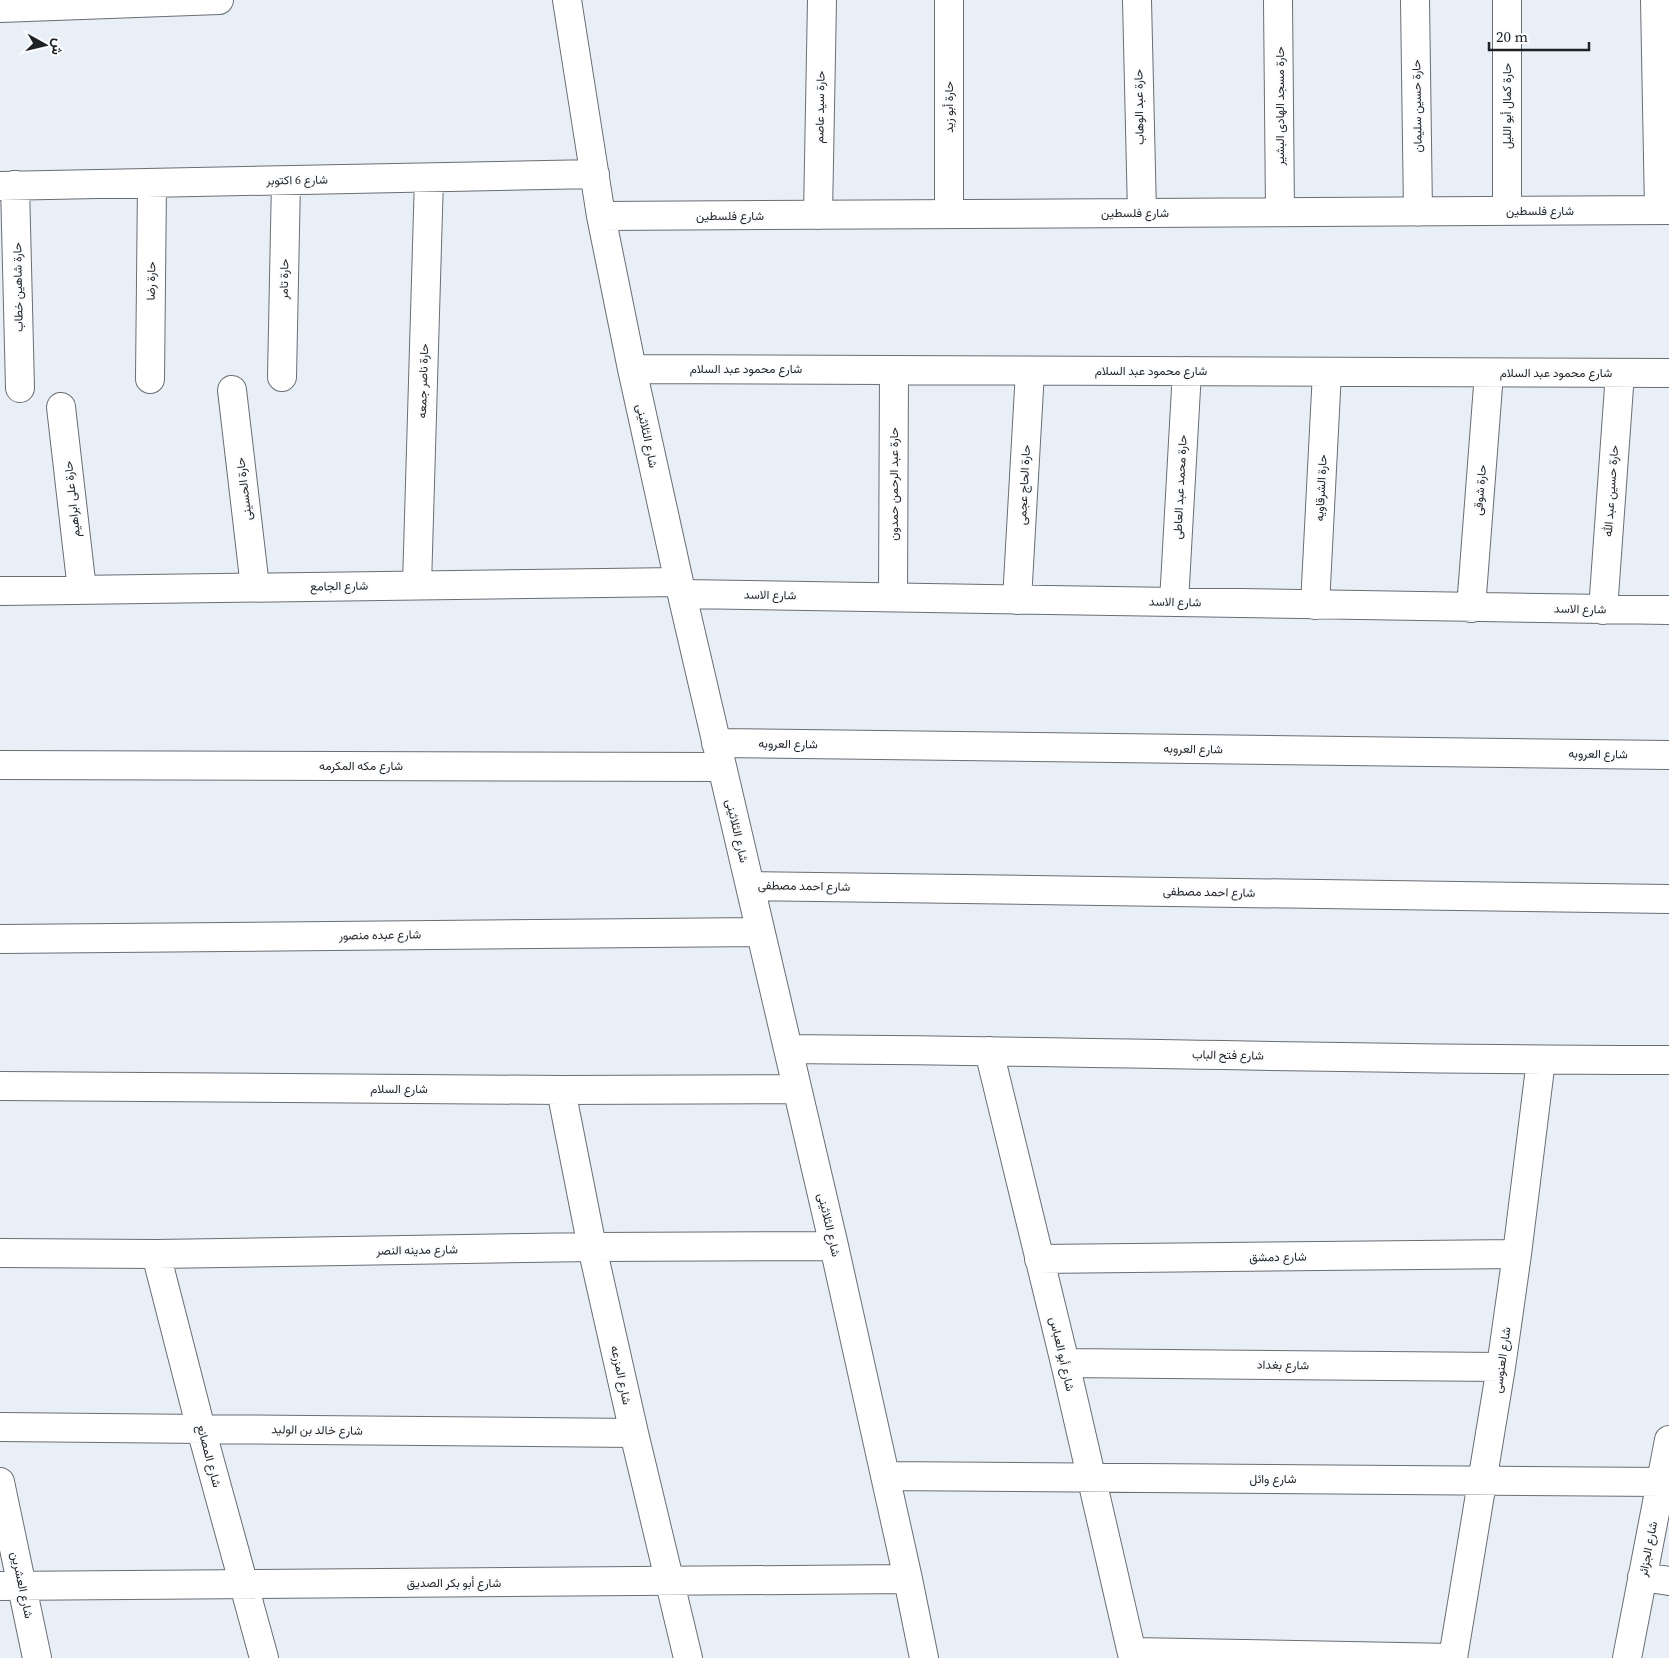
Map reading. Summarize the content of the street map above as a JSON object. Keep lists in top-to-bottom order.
{
  "streets": {
    "street": [
      "حارة مسجد الهادى البشير",
      "حارة حسين سليمان",
      "حارة كمال أبو الليل",
      "حارة سيد عاصم",
      "حارة أبو زيد",
      "حارة عبد الوهاب",
      "شارع 6 اكتوبر",
      "شارع فلسطين",
      "حارة تامر",
      "حارة رضا",
      "حارة شاهين خطاب",
      "شارع محمود عبد السلام",
      "حارة ناصر جمعه",
      "شارع الثلاثينى",
      "حارة عبد الرحمن حمدون",
      "حارة الحاج عجمى",
      "حارة محمد عبد العاطى",
      "حارة الشرقاويه",
      "حارة الحسينى",
      "حارة شوقى",
      "حارة حسين عبد الله",
      "حارة على ابراهيم",
      "شارع الجامع",
      "شارع الاسد",
      "شارع العروبه",
      "شارع مكه المكرمه",
      "شارع احمد مصطفى",
      "شارع عبده منصور",
      "شارع فتح الباب",
      "شارع السلام",
      "شارع مدينه النصر",
      "شارع دمشق",
      "شارع أبو العباس",
      "شارع العنوسى",
      "شارع بغداد",
      "شارع المزرعه",
      "شارع خالد بن الوليد",
      "شارع المصانع",
      "شارع وائل",
      "شارع الجزائر",
      "شارع أبو بكر الصديق",
      "شارع العشرين"
    ]
  },
  "crossings": [
    ["حارة مسجد الهادى البشير", "شارع فلسطين"],
    ["حارة حسين سليمان", "شارع فلسطين"],
    ["حارة كمال أبو الليل", "شارع فلسطين"],
    ["حارة سيد عاصم", "شارع فلسطين"],
    ["حارة أبو زيد", "شارع فلسطين"],
    ["حارة عبد الوهاب", "شارع فلسطين"],
    ["شارع 6 اكتوبر", "حارة تامر"],
    ["شارع 6 اكتوبر", "حارة رضا"],
    ["شارع 6 اكتوبر", "حارة شاهين خطاب"],
    ["شارع 6 اكتوبر", "حارة ناصر جمعه"],
    ["شارع 6 اكتوبر", "شارع الثلاثينى"],
    ["شارع فلسطين", "شارع الثلاثينى"],
    ["شارع محمود عبد السلام", "شارع الثلاثينى"],
    ["شارع محمود عبد السلام", "حارة عبد الرحمن حمدون"],
    ["شارع محمود عبد السلام", "حارة الحاج عجمى"],
    ["شارع محمود عبد السلام", "حارة محمد عبد العاطى"],
    ["شارع محمود عبد السلام", "حارة الشرقاويه"],
    ["شارع محمود عبد السلام", "حارة شوقى"],
    ["شارع محمود عبد السلام", "حارة حسين عبد الله"],
    ["حارة ناصر جمعه", "شارع الجامع"],
    ["شارع الثلاثينى", "شارع الجامع"],
    ["شارع الثلاثينى", "شارع الاسد"],
    ["شارع الثلاثينى", "شارع العروبه"],
    ["شارع الثلاثينى", "شارع مكه المكرمه"],
    ["شارع الثلاثينى", "شارع احمد مصطفى"],
    ["شارع الثلاثينى", "شارع عبده منصور"],
    ["شارع الثلاثينى", "شارع فتح الباب"],
    ["شارع الثلاثينى", "شارع السلام"],
    ["شارع الثلاثينى", "شارع مدينه النصر"],
    ["شارع الثلاثينى", "شارع وائل"],
    ["شارع الثلاثينى", "شارع أبو بكر الصديق"],
    ["حارة عبد الرحمن حمدون", "شارع الاسد"],
    ["حارة الحاج عجمى", "شارع الاسد"],
    ["حارة محمد عبد العاطى", "شارع الاسد"],
    ["حارة الشرقاويه", "شارع الاسد"],
    ["حارة الحسينى", "شارع الجامع"],
    ["حارة شوقى", "شارع الاسد"],
    ["حارة حسين عبد الله", "شارع الاسد"],
    ["حارة على ابراهيم", "شارع الجامع"],
    ["شارع الجامع", "شارع الاسد"],
    ["شارع العروبه", "شارع مكه المكرمه"],
    ["شارع فتح الباب", "شارع أبو العباس"],
    ["شارع فتح الباب", "شارع العنوسى"],
    ["شارع السلام", "شارع المزرعه"],
    ["شارع مدينه النصر", "شارع المزرعه"],
    ["شارع مدينه النصر", "شارع المصانع"],
    ["شارع دمشق", "شارع أبو العباس"],
    ["شارع دمشق", "شارع العنوسى"],
    ["شارع أبو العباس", "شارع بغداد"],
    ["شارع أبو العباس", "شارع وائل"],
    ["شارع العنوسى", "شارع بغداد"],
    ["شارع العنوسى", "شارع وائل"],
    ["شارع المزرعه", "شارع خالد بن الوليد"],
    ["شارع المزرعه", "شارع أبو بكر الصديق"],
    ["شارع خالد بن الوليد", "شارع المصانع"],
    ["شارع المصانع", "شارع أبو بكر الصديق"],
    ["شارع وائل", "شارع الجزائر"],
    ["شارع أبو بكر الصديق", "شارع العشرين"]
  ],
  "scale_bar": "20 m",
  "north": "right"
}
